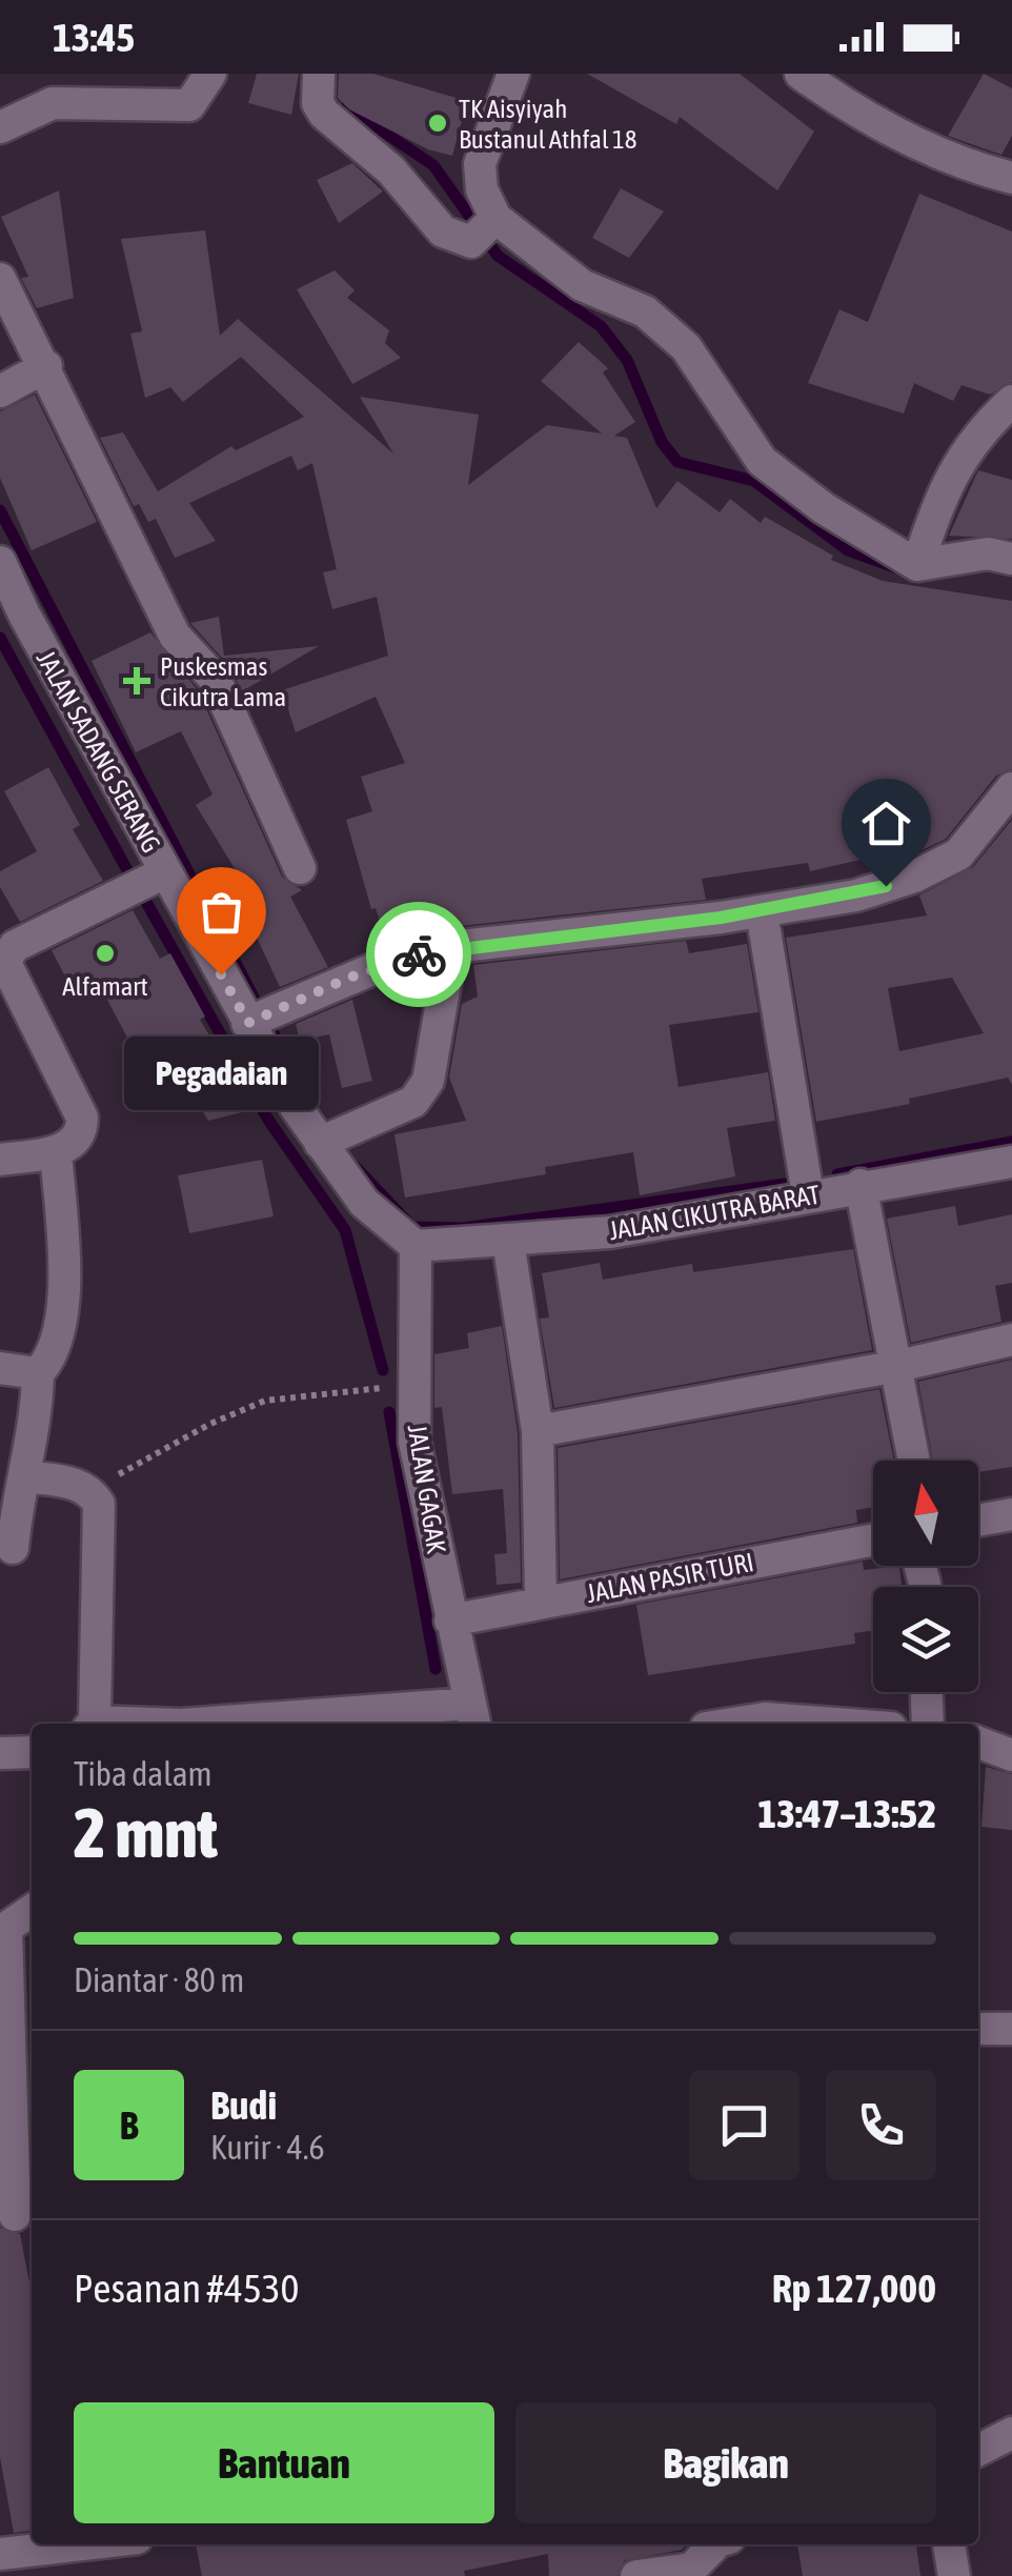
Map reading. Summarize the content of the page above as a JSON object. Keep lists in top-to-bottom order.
{
  "streets": {
    "street": [
      "JALAN SADANG SERANG",
      "JALAN CIKUTRA BARAT",
      "JALAN GAGAK",
      "JALAN PASIR TURI"
    ]
  },
  "crossings": [
    ["JALAN SADANG SERANG", "JALAN CIKUTRA BARAT"],
    ["JALAN SADANG SERANG", "JALAN GAGAK"],
    ["JALAN CIKUTRA BARAT", "JALAN GAGAK"],
    ["JALAN GAGAK", "JALAN PASIR TURI"]
  ],
  "places": {
    "other": ["TK Aisyiyah Bustanul Athfal 18", "Alfamart", "Pegadaian"],
    "health": ["Puskesmas Cikutra Lama"]
  },
  "north": "top",
  "page": {
    "status": "13:45",
    "bubble": "Pegadaian",
    "heading": ["2 mnt", "Tiba dalam", "13:47–13:52"],
    "panel": [
      "Budi",
      "Kurir · 4.6",
      "Pesanan #4530",
      "Rp 127,000"
    ],
    "bar": "Diantar · 80 m",
    "round": "B",
    "buttons": ["Bantuan", "Bagikan"]
  }
}
